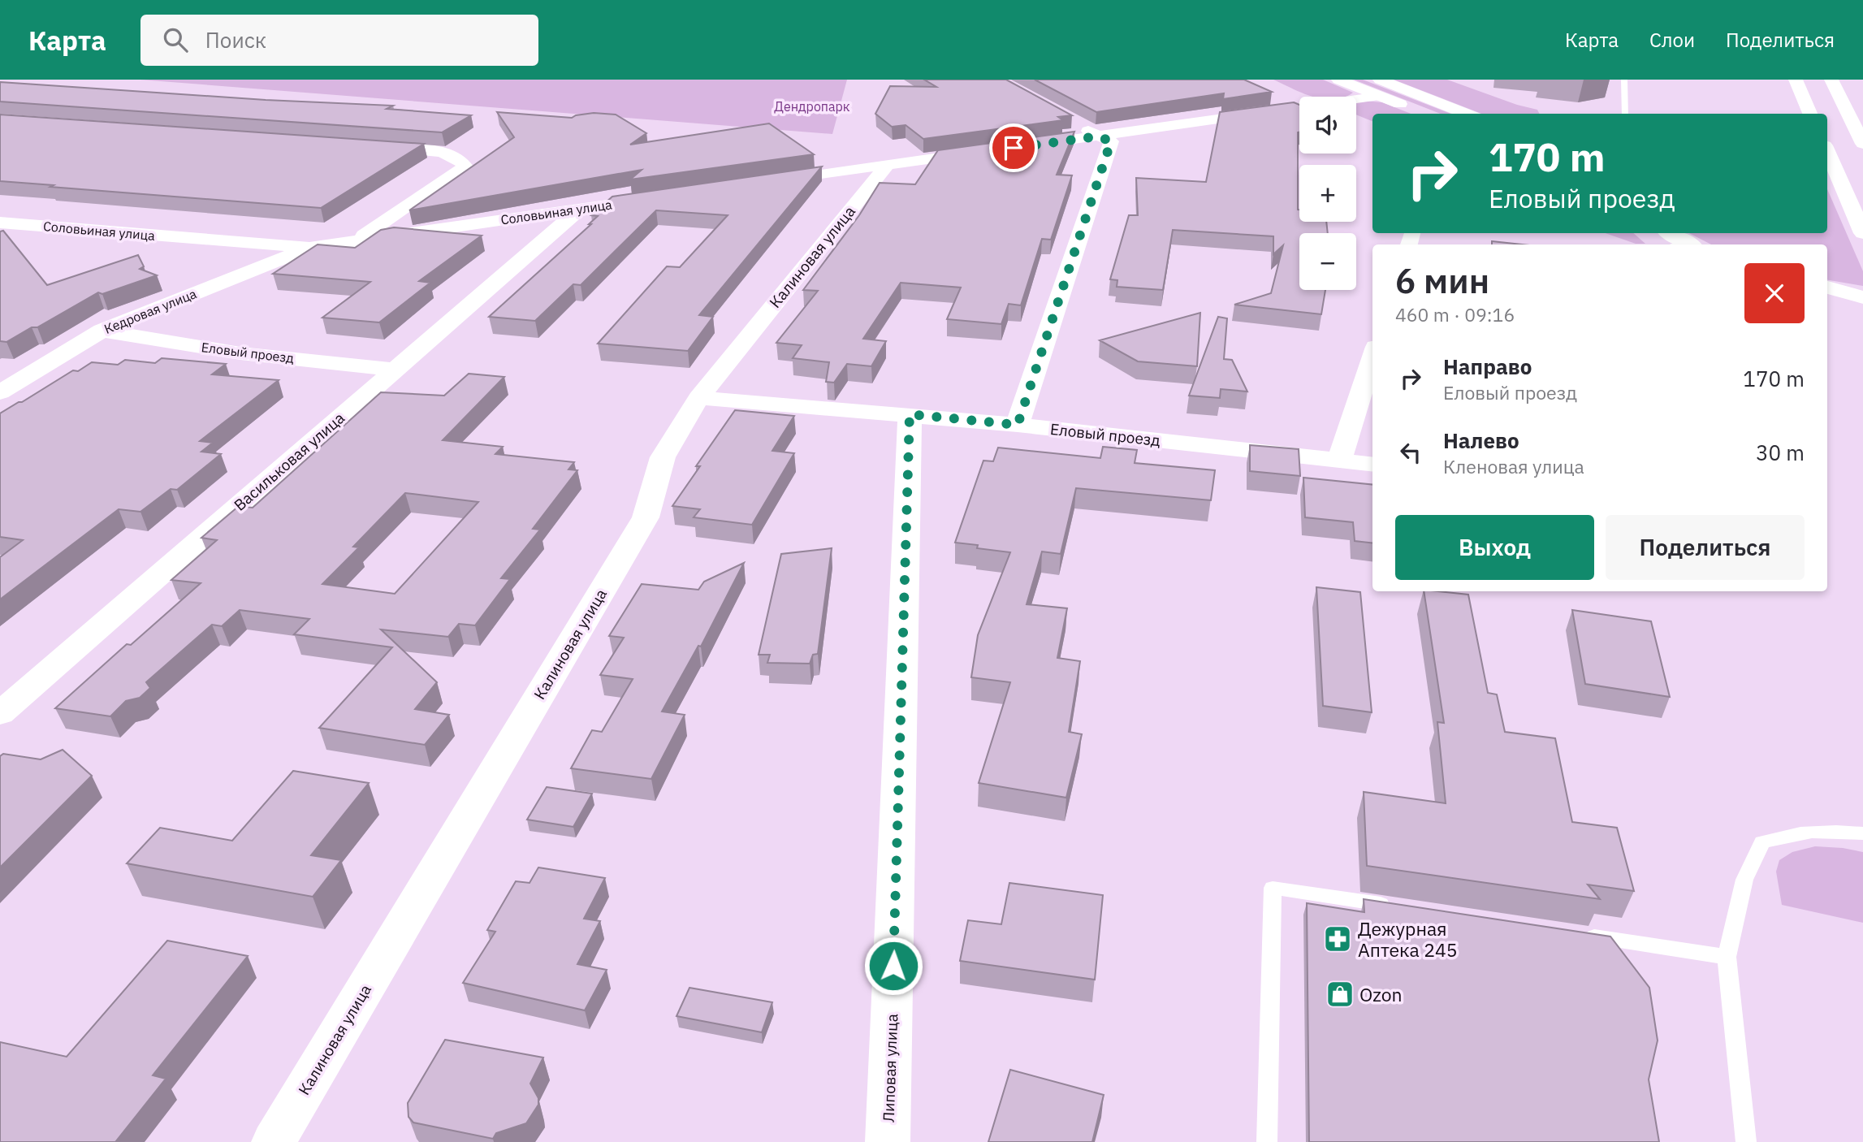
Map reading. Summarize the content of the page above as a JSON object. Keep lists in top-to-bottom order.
{
  "streets": {
    "street": [
      "Соловьиная улица",
      "Калиновая улица",
      "Кедровая улица",
      "Еловый проезд",
      "Васильковая улица",
      "Липовая улица"
    ]
  },
  "crossings": [
    ["Соловьиная улица", "Кедровая улица"],
    ["Соловьиная улица", "Васильковая улица"],
    ["Калиновая улица", "Еловый проезд"],
    ["Кедровая улица", "Еловый проезд"],
    ["Еловый проезд", "Васильковая улица"],
    ["Еловый проезд", "Липовая улица"]
  ],
  "parks": ["Дендропарк"],
  "places": {
    "pharmacy": ["Дежурная Аптека 245"],
    "shop": ["Ozon"]
  },
  "page": {
    "header": "Карта",
    "search": "Поиск",
    "nav": ["Карта", "Слои", "Поделиться"],
    "map_buttons": ["+", "−"],
    "turn": ["170 m", "Еловый проезд"],
    "heading": ["6 мин", "460 m · 09:16"],
    "list": [
      {
        "name": "Направо",
        "note": "Еловый проезд",
        "value": "170 m"
      },
      {
        "name": "Налево",
        "note": "Кленовая улица",
        "value": "30 m"
      }
    ],
    "buttons": ["Выход", "Поделиться"]
  }
}
